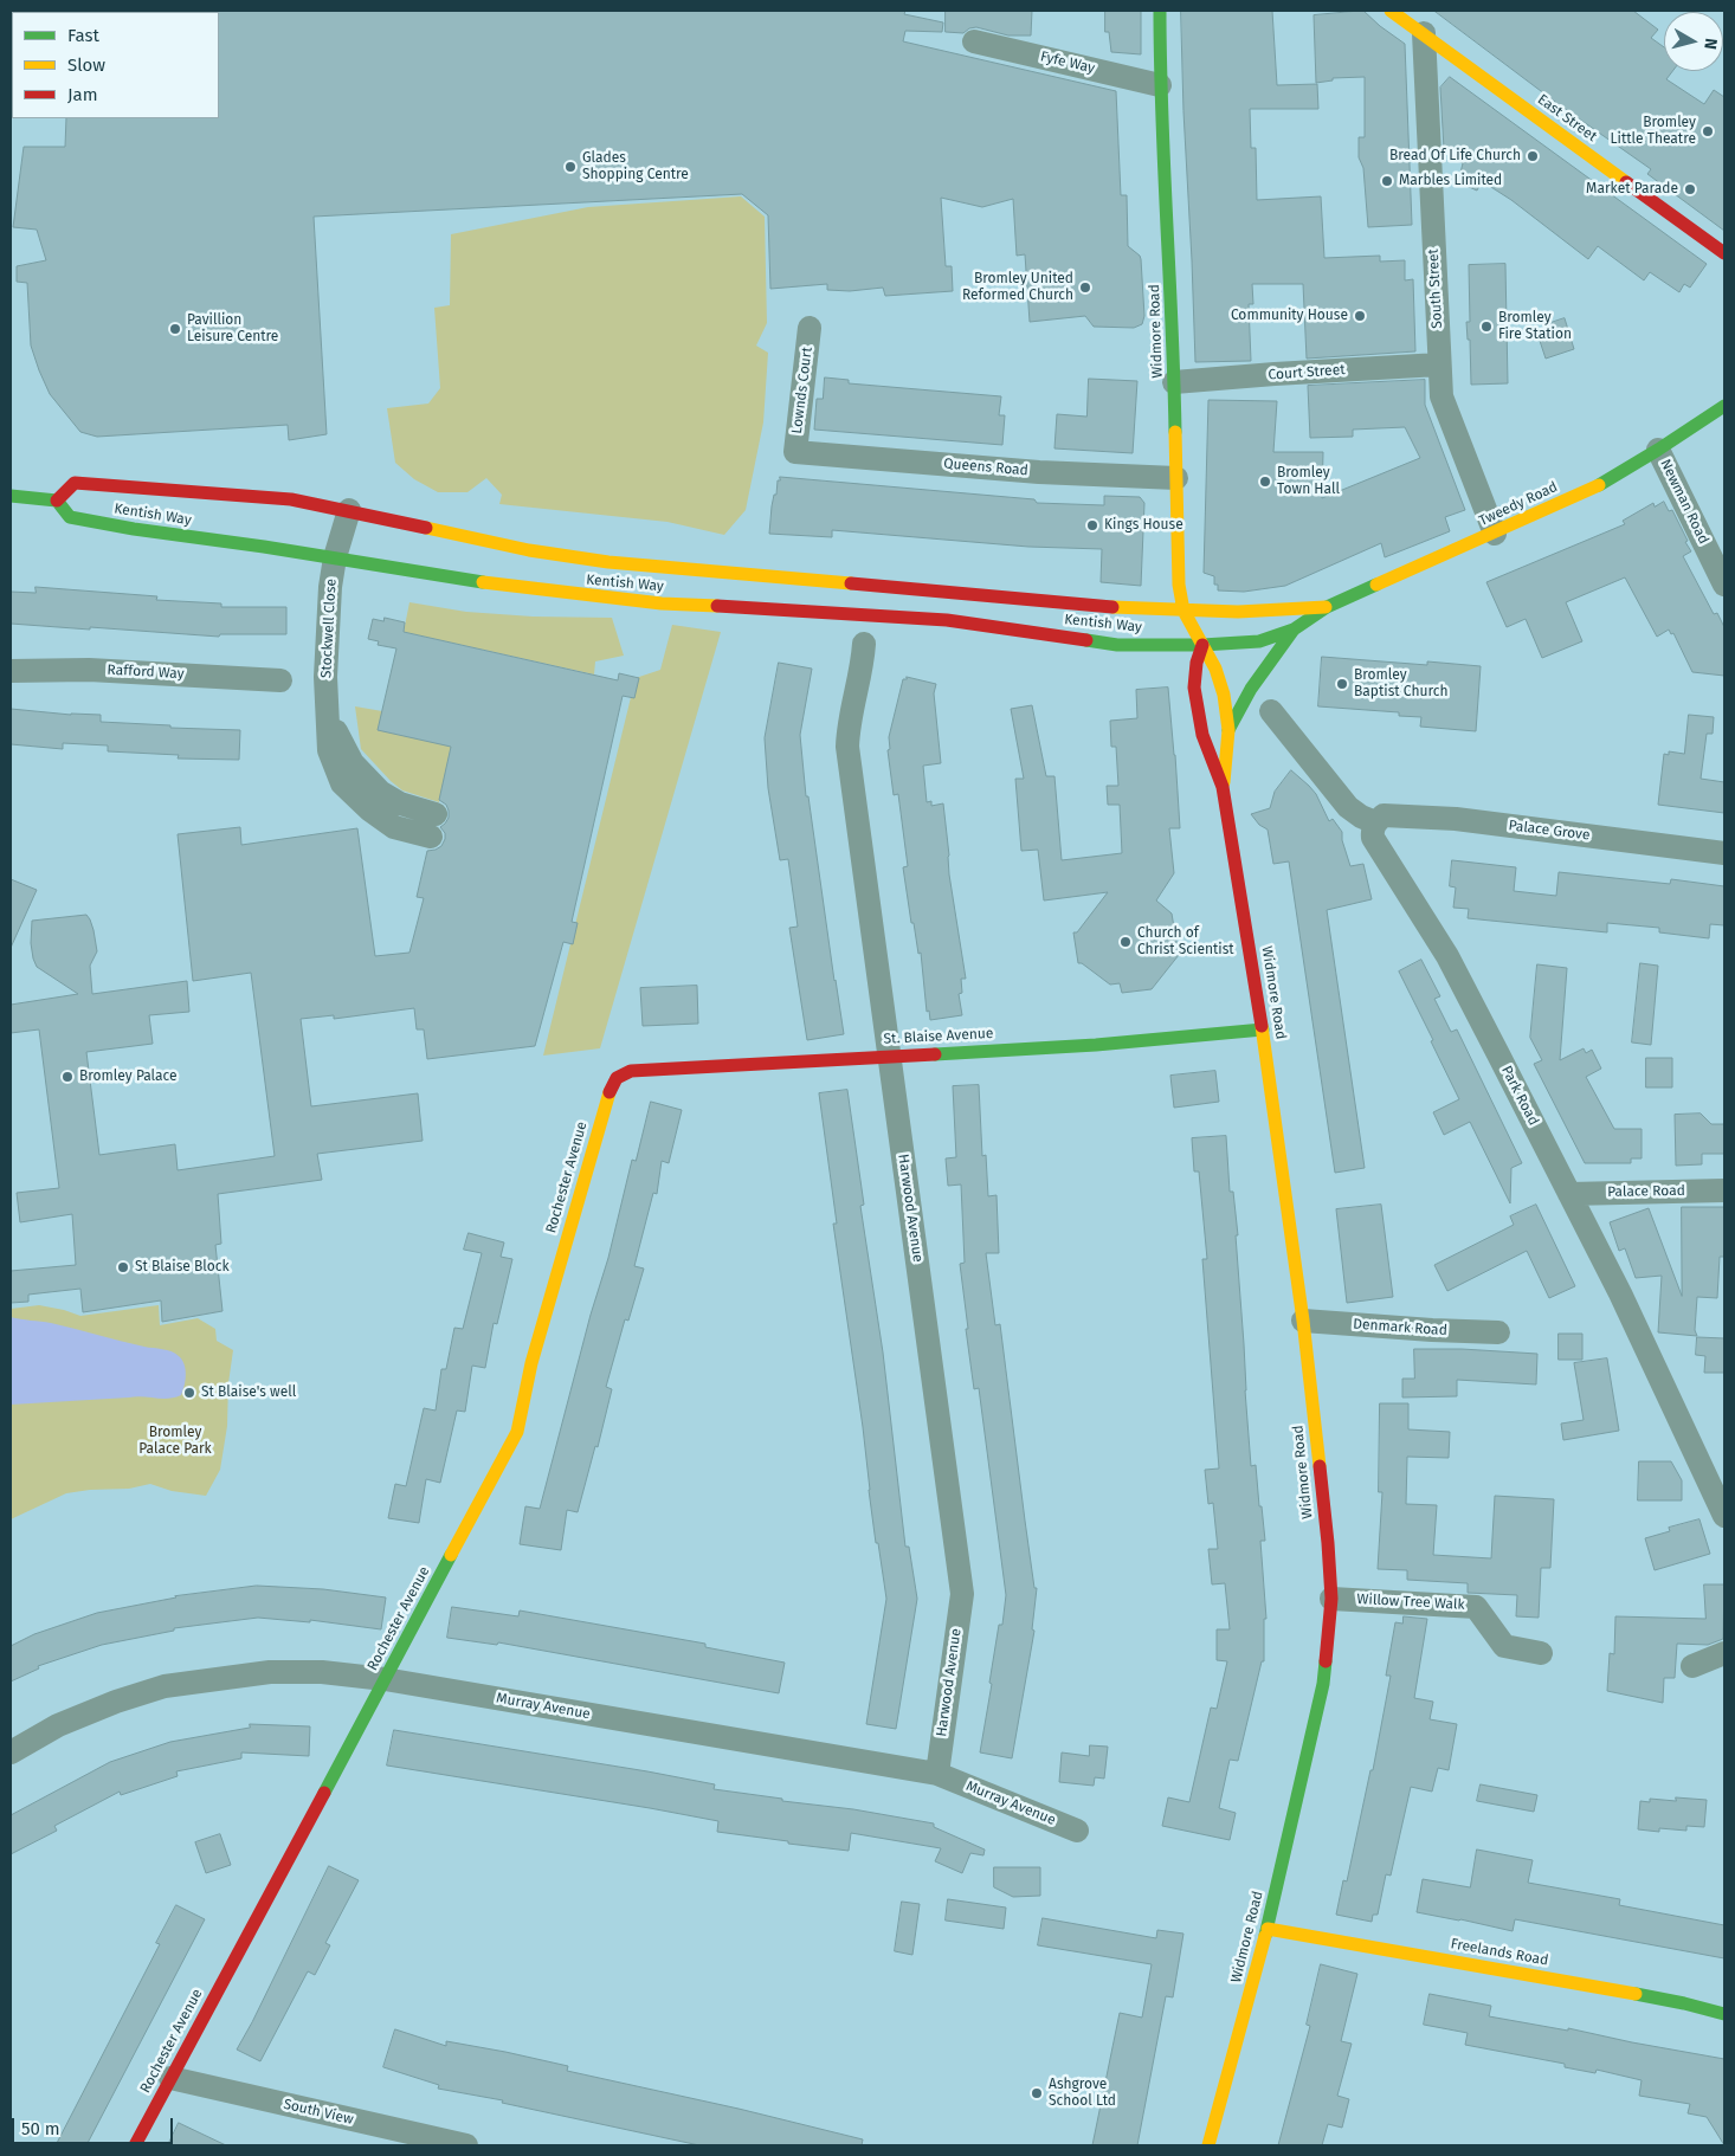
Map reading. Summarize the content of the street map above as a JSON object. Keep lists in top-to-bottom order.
{
  "streets": {
    "main road": [
      "East Street",
      "Widmore Road",
      "Tweedy Road",
      "Kentish Way",
      "St. Blaise Avenue",
      "Rochester Avenue",
      "Freelands Road"
    ],
    "street": [
      "Fyfe Way",
      "South Street",
      "Court Street",
      "Lownds Court",
      "Queens Road",
      "Newman Road",
      "Stockwell Close",
      "Rafford Way",
      "Palace Grove",
      "Park Road",
      "Palace Road",
      "Harwood Avenue",
      "Denmark Road",
      "Willow Tree Walk",
      "Murray Avenue",
      "South View"
    ]
  },
  "crossings": [
    ["Fyfe Way", "Widmore Road"],
    ["East Street", "South Street"],
    ["South Street", "Court Street"],
    ["South Street", "Tweedy Road"],
    ["Widmore Road", "Court Street"],
    ["Widmore Road", "Queens Road"],
    ["Widmore Road", "Tweedy Road"],
    ["Widmore Road", "Kentish Way"],
    ["Widmore Road", "St. Blaise Avenue"],
    ["Widmore Road", "Denmark Road"],
    ["Widmore Road", "Willow Tree Walk"],
    ["Widmore Road", "Freelands Road"],
    ["Lownds Court", "Queens Road"],
    ["Newman Road", "Tweedy Road"],
    ["Tweedy Road", "Kentish Way"],
    ["Kentish Way", "Stockwell Close"],
    ["Palace Grove", "Park Road"],
    ["St. Blaise Avenue", "Rochester Avenue"],
    ["St. Blaise Avenue", "Harwood Avenue"],
    ["Park Road", "Palace Road"],
    ["Rochester Avenue", "Murray Avenue"],
    ["Rochester Avenue", "South View"],
    ["Harwood Avenue", "Murray Avenue"]
  ],
  "parks": ["Bromley Palace Park"],
  "places": [
    "Bromley Little Theatre",
    "Bread Of Life Church",
    "Glades Shopping Centre",
    "Marbles Limited",
    "Market Parade",
    "Bromley United Reformed Church",
    "Community House",
    "Bromley Fire Station",
    "Pavillion Leisure Centre",
    "Bromley Town Hall",
    "Kings House",
    "Bromley Baptist Church",
    "Church of Christ Scientist",
    "Bromley Palace",
    "St Blaise Block",
    "St Blaise's well",
    "Ashgrove School Ltd"
  ],
  "legend": ["Fast", "Slow", "Jam"],
  "scale_bar": "50 m",
  "north": "right"
}
